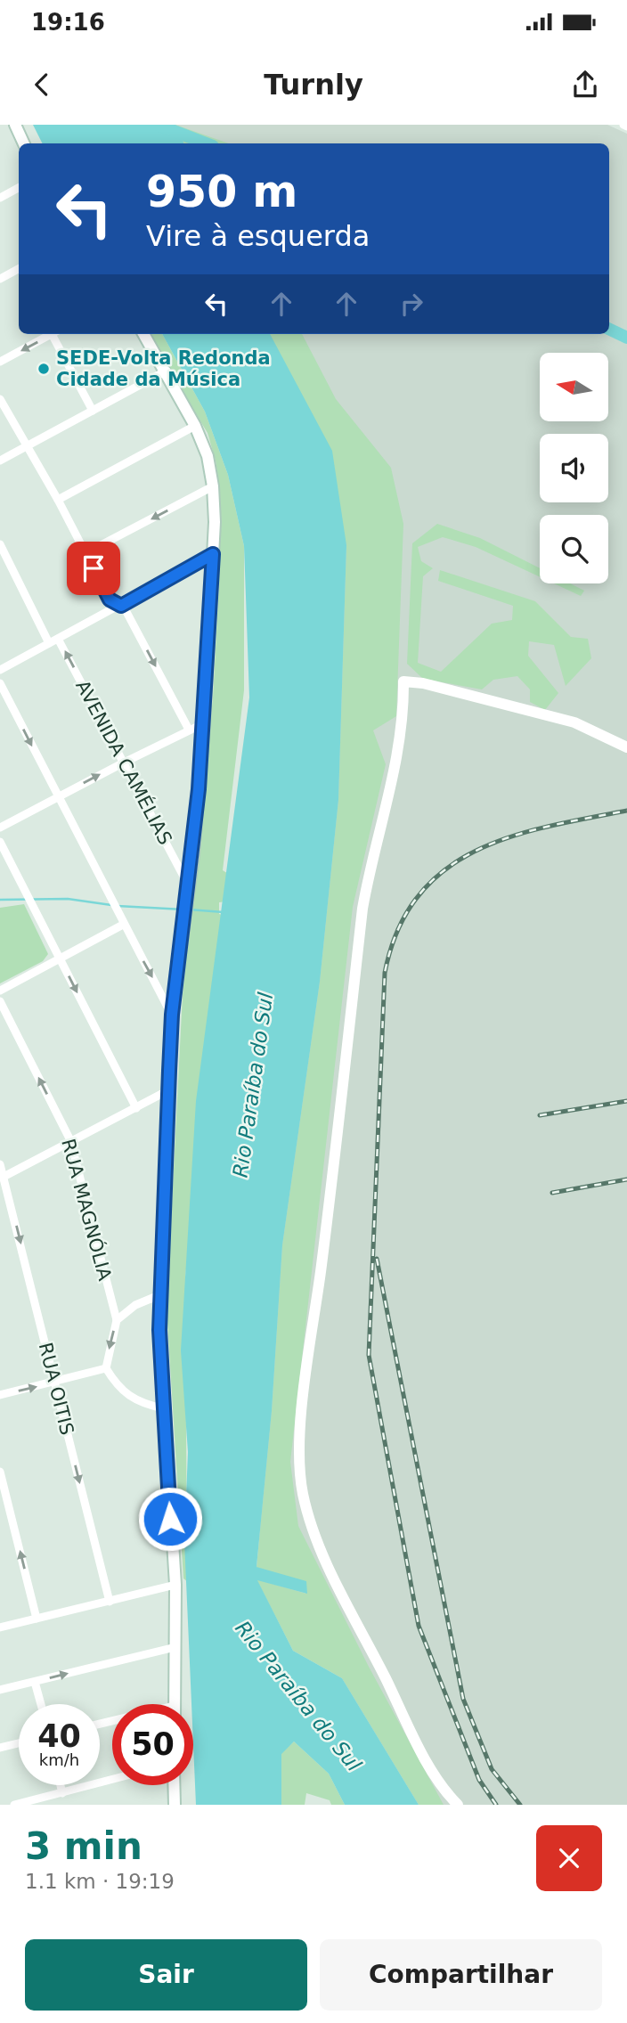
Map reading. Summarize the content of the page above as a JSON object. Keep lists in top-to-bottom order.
{
  "streets": {
    "street": ["AVENIDA CAMÉLIAS", "RUA MAGNÓLIA", "RUA OITIS"]
  },
  "one_way": ["AVENIDA CAMÉLIAS", "RUA MAGNÓLIA", "RUA OITIS"],
  "water": ["Rio Paraíba do Sul"],
  "places": ["SEDE-Volta Redonda Cidade da Música"],
  "north": "left",
  "page": {
    "status": "19:16",
    "header": "Turnly",
    "turn": ["950 m", "Vire à esquerda"],
    "speed": "40 km/h",
    "limit": "50",
    "heading": ["3 min", "1.1 km · 19:19"],
    "buttons": ["Sair", "Compartilhar"]
  }
}
